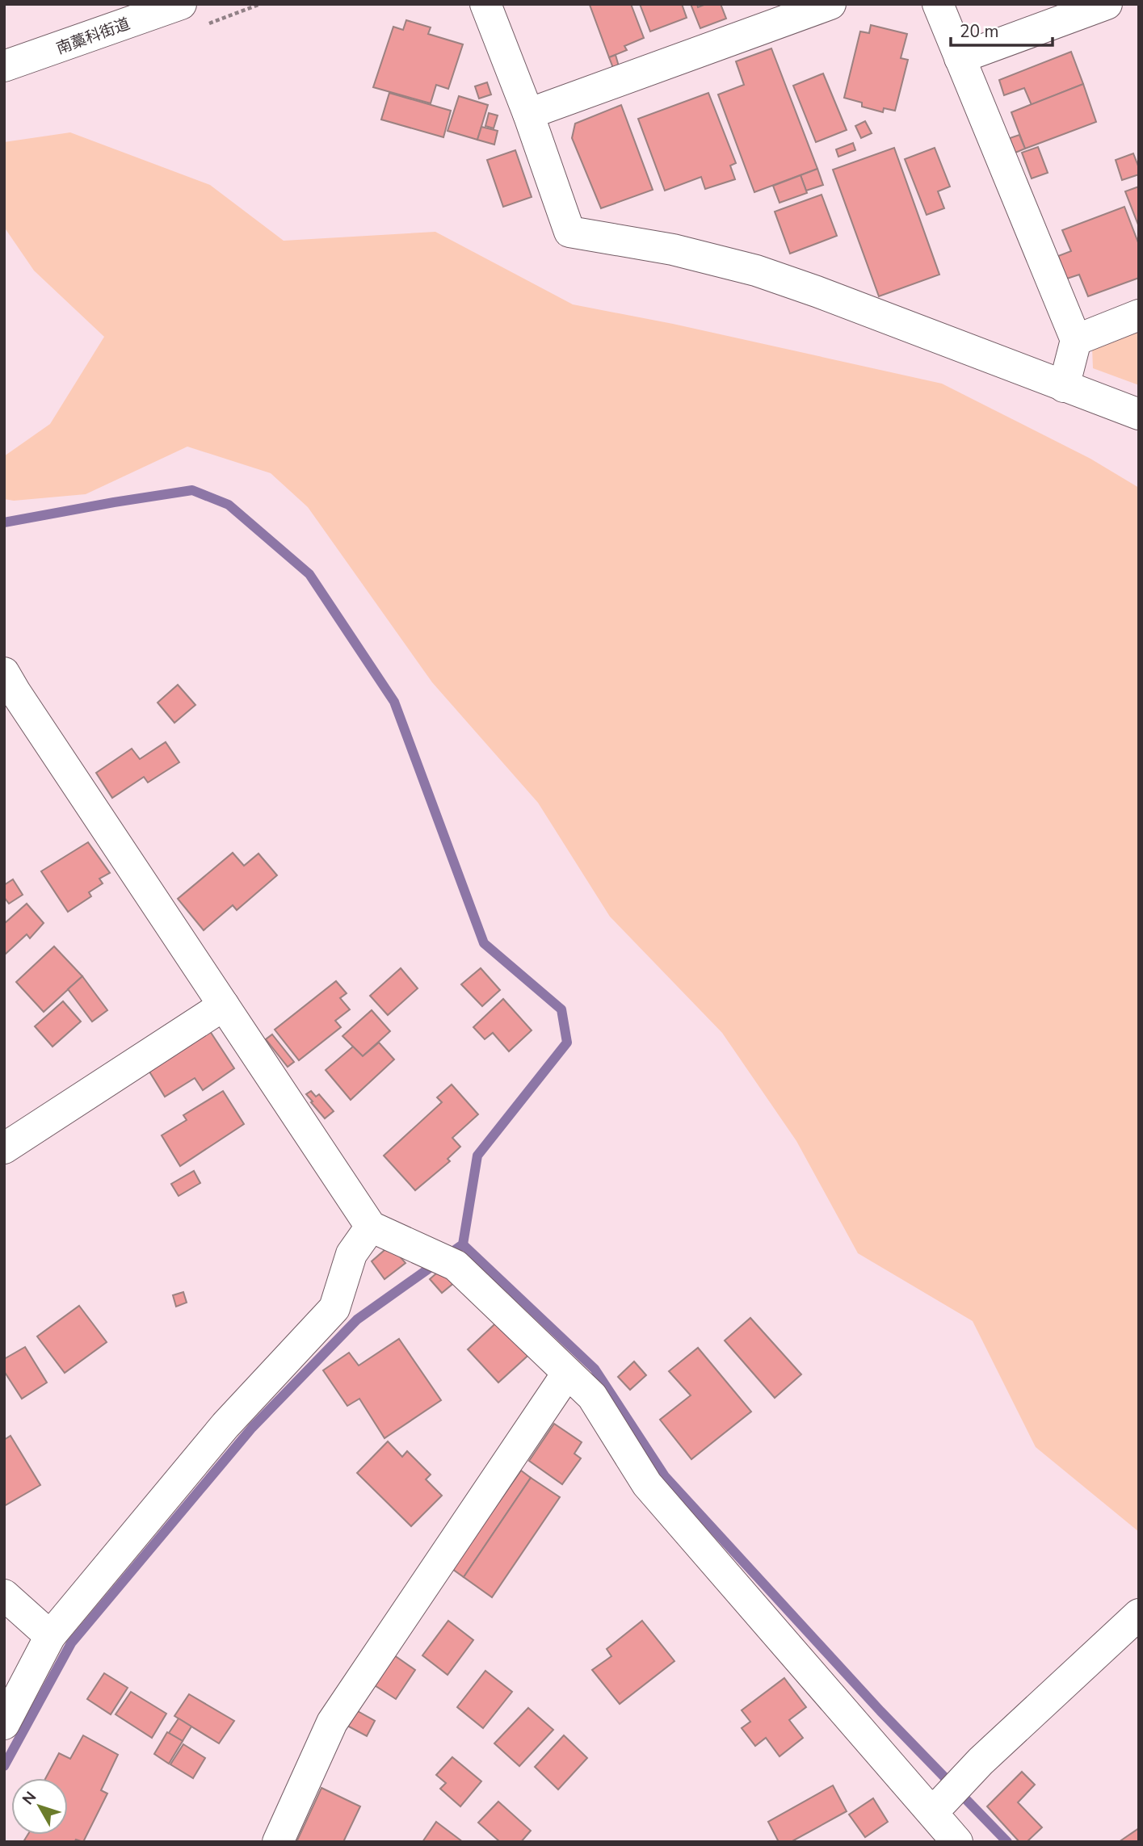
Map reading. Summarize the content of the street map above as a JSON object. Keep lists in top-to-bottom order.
{
  "streets": {
    "street": ["南藁科街道"]
  },
  "scale_bar": "20 m",
  "north": "top left"
}
